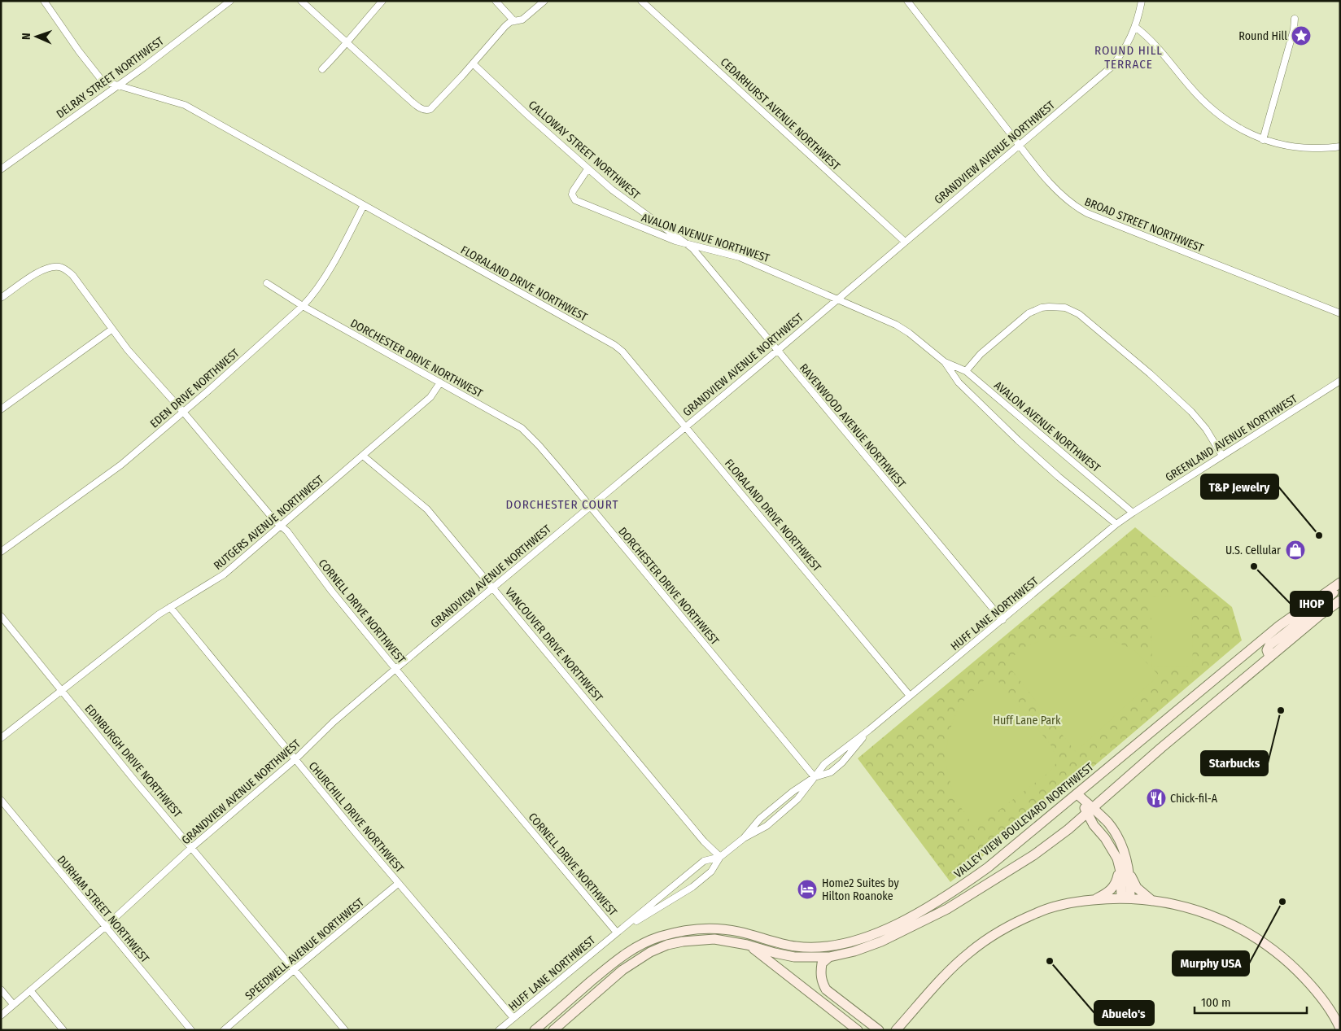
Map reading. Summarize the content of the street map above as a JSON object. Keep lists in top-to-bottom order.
{
  "streets": {
    "main road": ["VALLEY VIEW BOULEVARD NORTHWEST"],
    "street": [
      "DELRAY STREET NORTHWEST",
      "CEDARHURST AVENUE NORTHWEST",
      "CALLOWAY STREET NORTHWEST",
      "GRANDVIEW AVENUE NORTHWEST",
      "BROAD STREET NORTHWEST",
      "AVALON AVENUE NORTHWEST",
      "FLORALAND DRIVE NORTHWEST",
      "DORCHESTER DRIVE NORTHWEST",
      "EDEN DRIVE NORTHWEST",
      "RAVENWOOD AVENUE NORTHWEST",
      "GREENLAND AVENUE NORTHWEST",
      "RUTGERS AVENUE NORTHWEST",
      "CORNELL DRIVE NORTHWEST",
      "HUFF LANE NORTHWEST",
      "VANCOUVER DRIVE NORTHWEST",
      "EDINBURGH DRIVE NORTHWEST",
      "CHURCHILL DRIVE NORTHWEST",
      "DURHAM STREET NORTHWEST",
      "SPEEDWELL AVENUE NORTHWEST"
    ]
  },
  "crossings": [
    ["DELRAY STREET NORTHWEST", "FLORALAND DRIVE NORTHWEST"],
    ["CEDARHURST AVENUE NORTHWEST", "GRANDVIEW AVENUE NORTHWEST"],
    ["CALLOWAY STREET NORTHWEST", "AVALON AVENUE NORTHWEST"],
    ["CALLOWAY STREET NORTHWEST", "RAVENWOOD AVENUE NORTHWEST"],
    ["GRANDVIEW AVENUE NORTHWEST", "BROAD STREET NORTHWEST"],
    ["GRANDVIEW AVENUE NORTHWEST", "AVALON AVENUE NORTHWEST"],
    ["GRANDVIEW AVENUE NORTHWEST", "FLORALAND DRIVE NORTHWEST"],
    ["GRANDVIEW AVENUE NORTHWEST", "DORCHESTER DRIVE NORTHWEST"],
    ["GRANDVIEW AVENUE NORTHWEST", "RAVENWOOD AVENUE NORTHWEST"],
    ["GRANDVIEW AVENUE NORTHWEST", "CORNELL DRIVE NORTHWEST"],
    ["GRANDVIEW AVENUE NORTHWEST", "VANCOUVER DRIVE NORTHWEST"],
    ["GRANDVIEW AVENUE NORTHWEST", "EDINBURGH DRIVE NORTHWEST"],
    ["GRANDVIEW AVENUE NORTHWEST", "CHURCHILL DRIVE NORTHWEST"],
    ["GRANDVIEW AVENUE NORTHWEST", "DURHAM STREET NORTHWEST"],
    ["AVALON AVENUE NORTHWEST", "RAVENWOOD AVENUE NORTHWEST"],
    ["AVALON AVENUE NORTHWEST", "GREENLAND AVENUE NORTHWEST"],
    ["AVALON AVENUE NORTHWEST", "HUFF LANE NORTHWEST"],
    ["FLORALAND DRIVE NORTHWEST", "EDEN DRIVE NORTHWEST"],
    ["FLORALAND DRIVE NORTHWEST", "HUFF LANE NORTHWEST"],
    ["DORCHESTER DRIVE NORTHWEST", "EDEN DRIVE NORTHWEST"],
    ["DORCHESTER DRIVE NORTHWEST", "RUTGERS AVENUE NORTHWEST"],
    ["DORCHESTER DRIVE NORTHWEST", "HUFF LANE NORTHWEST"],
    ["EDEN DRIVE NORTHWEST", "CORNELL DRIVE NORTHWEST"],
    ["RAVENWOOD AVENUE NORTHWEST", "HUFF LANE NORTHWEST"],
    ["GREENLAND AVENUE NORTHWEST", "HUFF LANE NORTHWEST"],
    ["RUTGERS AVENUE NORTHWEST", "CORNELL DRIVE NORTHWEST"],
    ["RUTGERS AVENUE NORTHWEST", "VANCOUVER DRIVE NORTHWEST"],
    ["RUTGERS AVENUE NORTHWEST", "EDINBURGH DRIVE NORTHWEST"],
    ["RUTGERS AVENUE NORTHWEST", "CHURCHILL DRIVE NORTHWEST"],
    ["CORNELL DRIVE NORTHWEST", "HUFF LANE NORTHWEST"],
    ["HUFF LANE NORTHWEST", "VANCOUVER DRIVE NORTHWEST"],
    ["HUFF LANE NORTHWEST", "CHURCHILL DRIVE NORTHWEST"],
    ["EDINBURGH DRIVE NORTHWEST", "SPEEDWELL AVENUE NORTHWEST"],
    ["CHURCHILL DRIVE NORTHWEST", "SPEEDWELL AVENUE NORTHWEST"]
  ],
  "districts": ["ROUND HILL TERRACE", "DORCHESTER COURT"],
  "parks": ["Huff Lane Park"],
  "places": {
    "place": ["Round Hill"],
    "other": [
      "T&P Jewelry",
      "IHOP",
      "Starbucks",
      "Murphy USA",
      "Abuelo's"
    ],
    "shop": ["U.S. Cellular"],
    "restaurant": ["Chick-fil-A"],
    "hotel": ["Home2 Suites by Hilton Roanoke"]
  },
  "scale_bar": "100 m",
  "north": "left"
}
